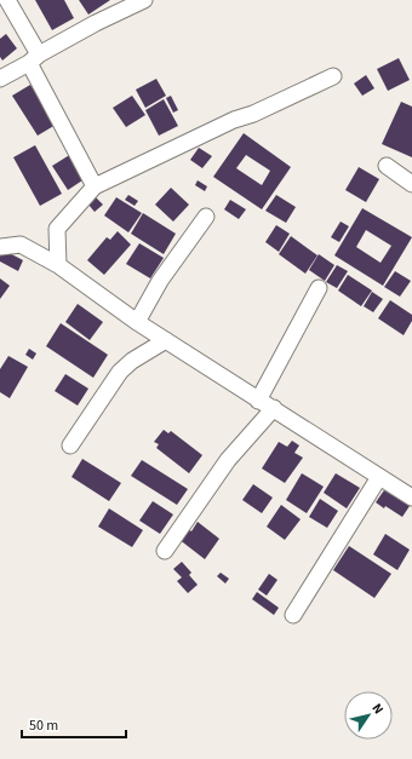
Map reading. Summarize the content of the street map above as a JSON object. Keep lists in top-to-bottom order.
{
  "scale_bar": "50 m",
  "north": "top right"
}
